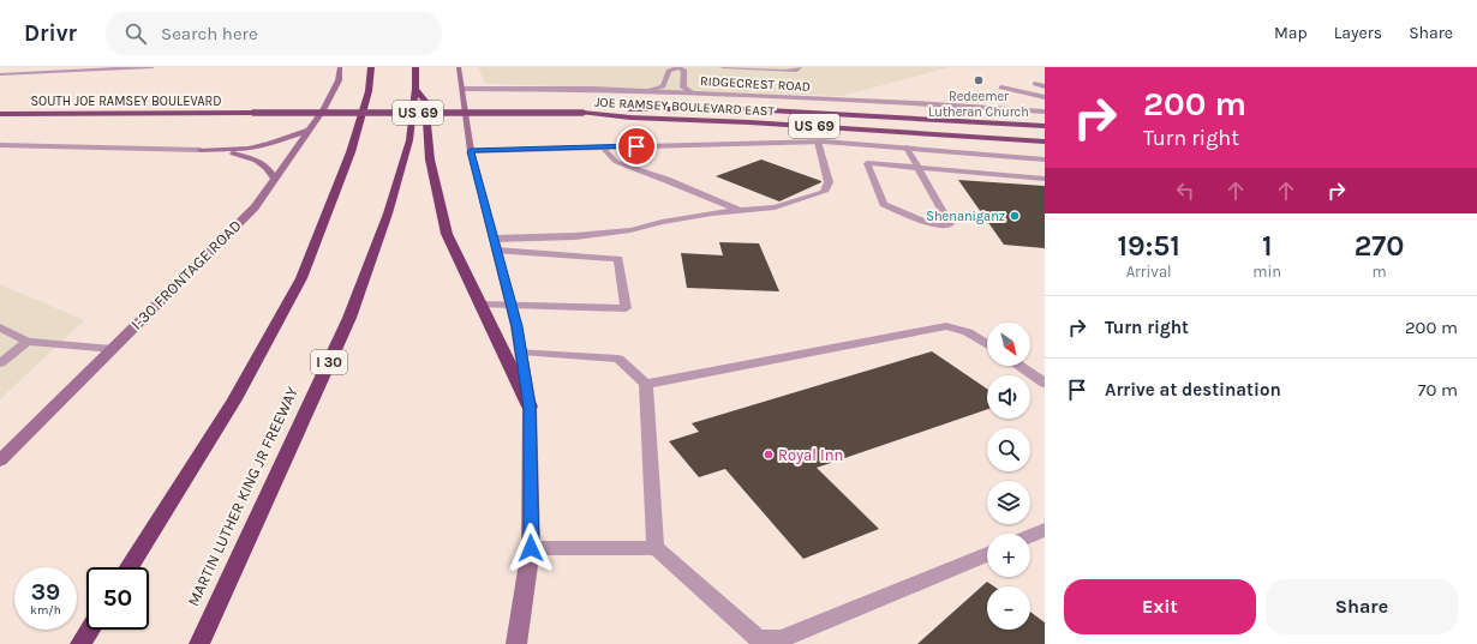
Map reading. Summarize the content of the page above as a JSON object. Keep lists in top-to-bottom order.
{
  "streets": {
    "highway": [
      "SOUTH JOE RAMSEY BOULEVARD",
      "JOE RAMSEY BOULEVARD EAST",
      "US 69",
      "I 30",
      "MARTIN LUTHER KING JR FREEWAY"
    ],
    "main road": ["I-30 FRONTAGE ROAD"],
    "street": ["RIDGECREST ROAD"]
  },
  "crossings": [
    ["SOUTH JOE RAMSEY BOULEVARD", "JOE RAMSEY BOULEVARD EAST"]
  ],
  "places": ["Redeemer Lutheran Church", "Shenaniganz", "Royal Inn"],
  "north": "bottom right",
  "page": {
    "header": "Drivr",
    "search": "Search here",
    "nav": ["Map", "Layers", "Share"],
    "turn": ["200 m", "Turn right"],
    "eta": [
      "19:51",
      "Arrival",
      "1",
      "min",
      "270",
      "m"
    ],
    "list": [
      {
        "name": "Turn right",
        "value": "200 m"
      },
      {
        "name": "Arrive at destination",
        "value": "70 m"
      }
    ],
    "map_buttons": ["+", "−"],
    "speed": "39 km/h",
    "limit": "50",
    "buttons": ["Exit", "Share"]
  }
}
